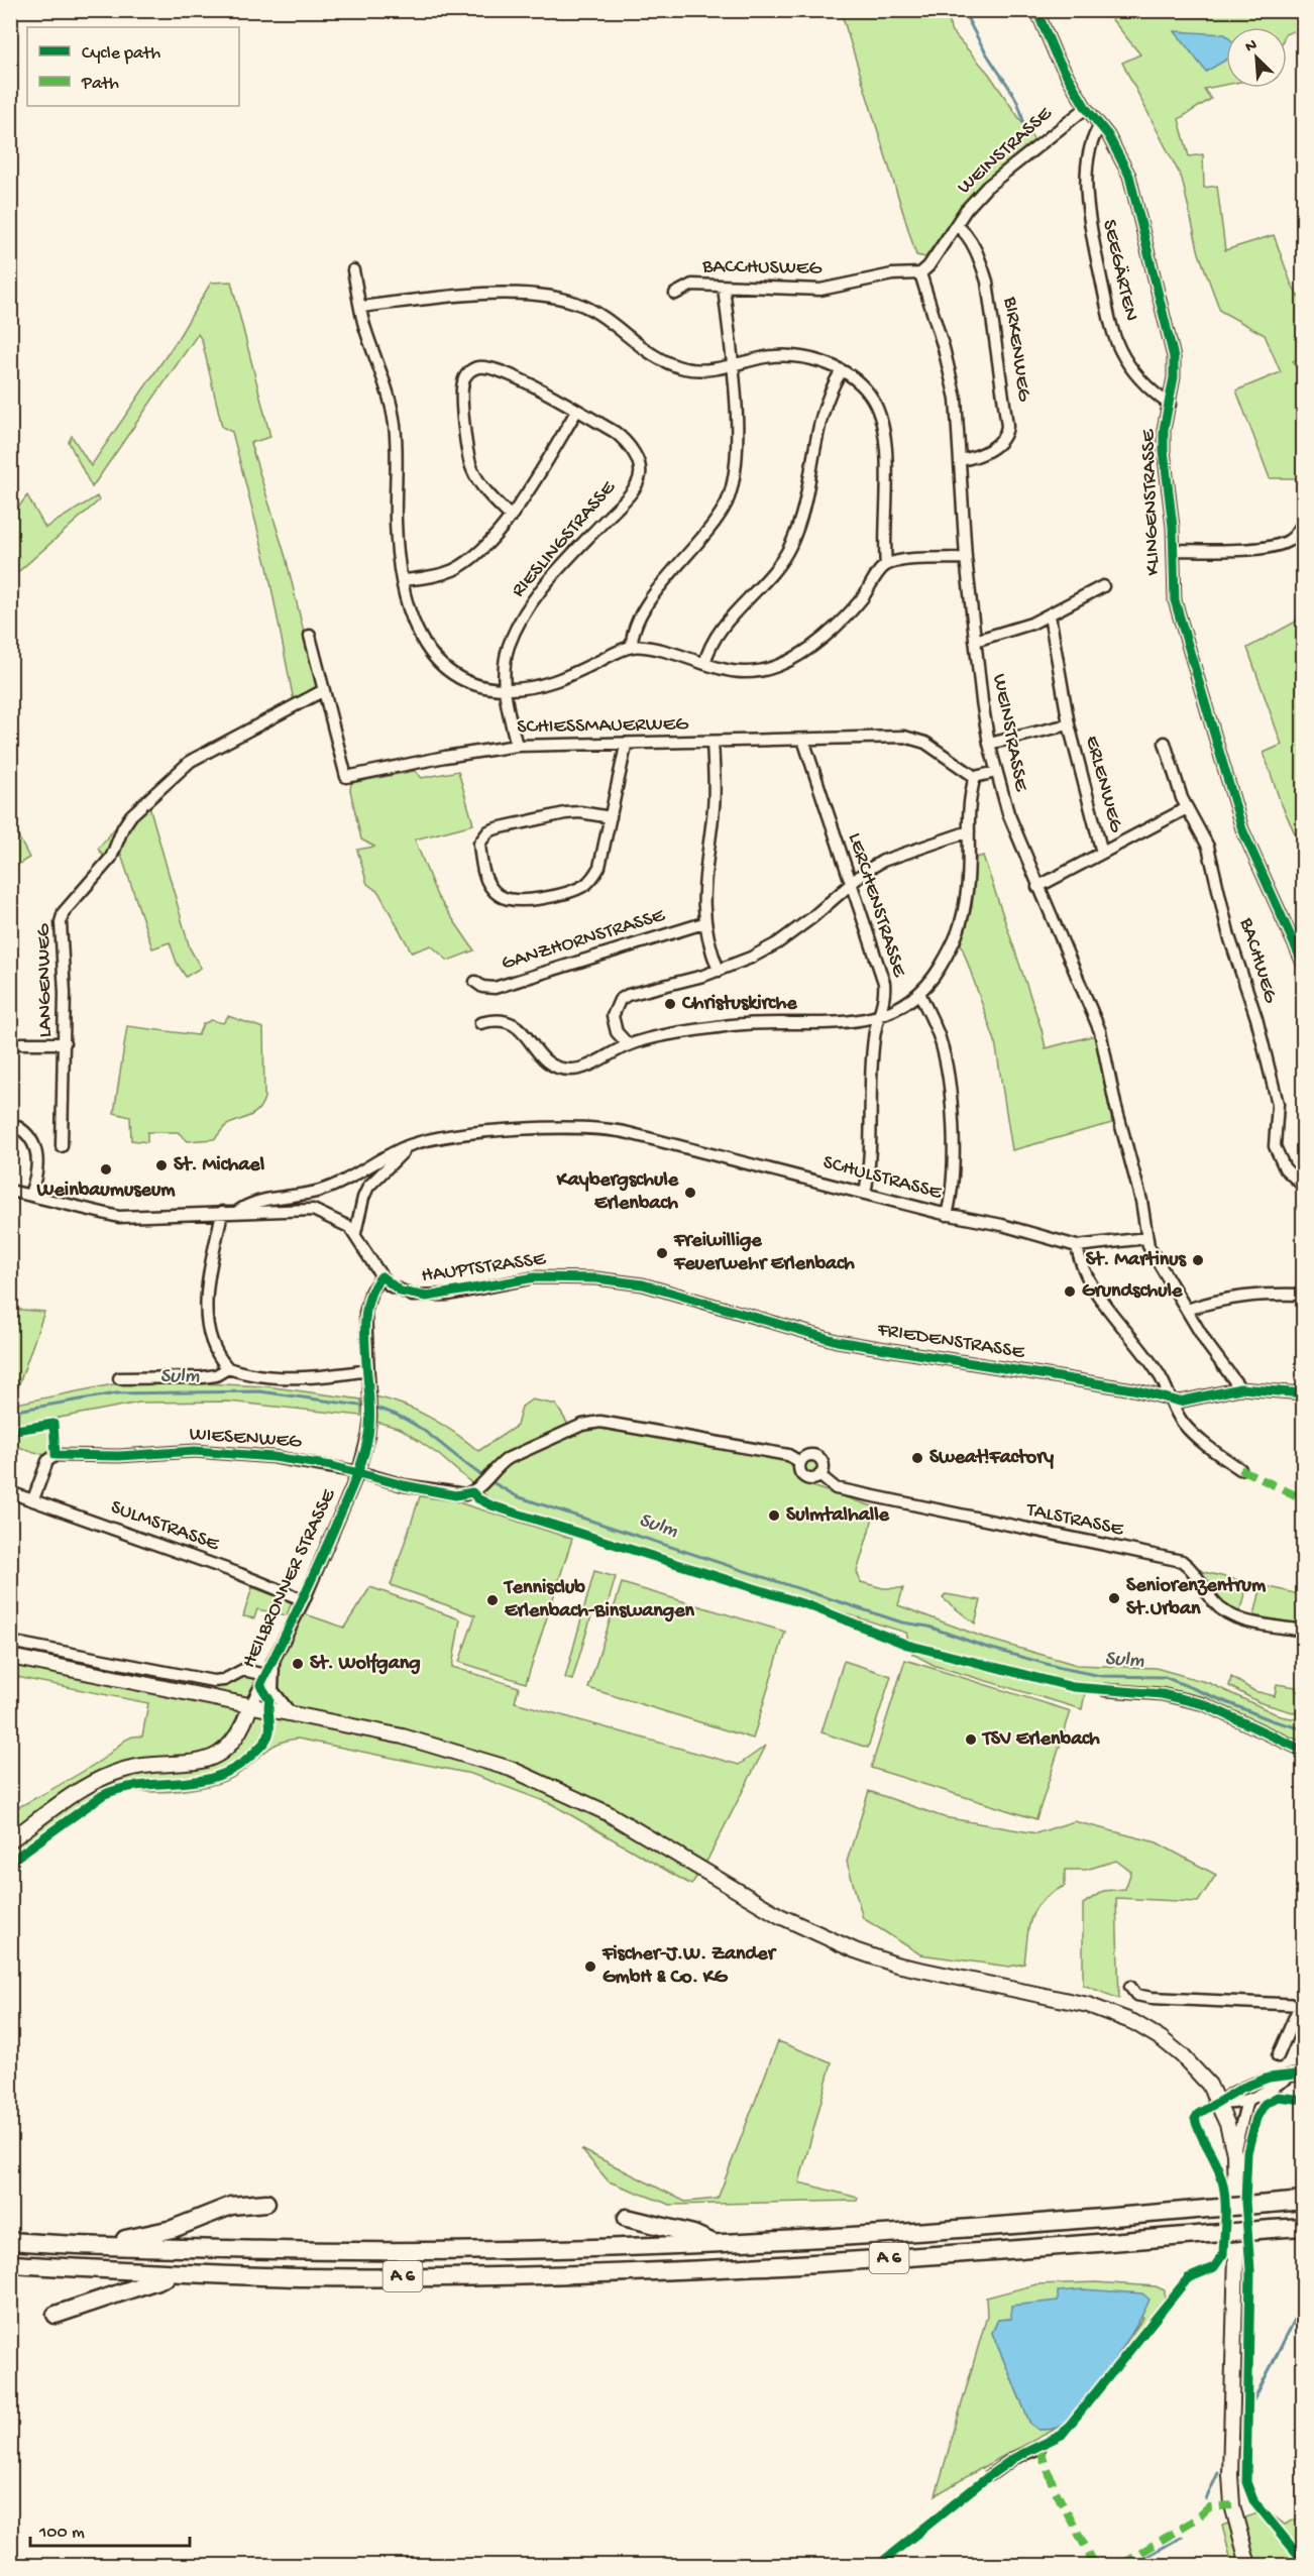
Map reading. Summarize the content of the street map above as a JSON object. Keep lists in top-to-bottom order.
{
  "streets": {
    "highway": ["A 6"],
    "street": [
      "WEINSTRASSE",
      "BACCHUSWEG",
      "SEEGÄRTEN",
      "BIRKENWEG",
      "KLINGENSTRASSE",
      "RIESLINGSTRASSE",
      "SCHIESSMAUERWEG",
      "ERLENWEG",
      "LERCHENSTRASSE",
      "GANZHORNSTRASSE",
      "BACHWEG",
      "LANGENWEG",
      "SCHULSTRASSE",
      "HAUPTSTRASSE",
      "FRIEDENSTRASSE",
      "WIESENWEG",
      "TALSTRASSE",
      "SULMSTRASSE",
      "HEILBRONNER STRASSE"
    ]
  },
  "crossings": [
    ["WEINSTRASSE", "BACCHUSWEG"],
    ["WEINSTRASSE", "BIRKENWEG"],
    ["WEINSTRASSE", "KLINGENSTRASSE"],
    ["WEINSTRASSE", "ERLENWEG"],
    ["WEINSTRASSE", "SCHULSTRASSE"],
    ["WEINSTRASSE", "FRIEDENSTRASSE"],
    ["SEEGÄRTEN", "KLINGENSTRASSE"],
    ["RIESLINGSTRASSE", "SCHIESSMAUERWEG"],
    ["SCHIESSMAUERWEG", "LERCHENSTRASSE"],
    ["SCHIESSMAUERWEG", "LANGENWEG"],
    ["ERLENWEG", "BACHWEG"],
    ["LERCHENSTRASSE", "SCHULSTRASSE"],
    ["SCHULSTRASSE", "HAUPTSTRASSE"],
    ["SCHULSTRASSE", "HEILBRONNER STRASSE"],
    ["HAUPTSTRASSE", "FRIEDENSTRASSE"],
    ["HAUPTSTRASSE", "HEILBRONNER STRASSE"],
    ["WIESENWEG", "TALSTRASSE"],
    ["WIESENWEG", "SULMSTRASSE"],
    ["WIESENWEG", "HEILBRONNER STRASSE"],
    ["TALSTRASSE", "HEILBRONNER STRASSE"],
    ["SULMSTRASSE", "HEILBRONNER STRASSE"]
  ],
  "water": ["Sulm"],
  "places": [
    "Christuskirche",
    "St. Michael",
    "Weinbaumuseum",
    "Kaybergschule Erlenbach",
    "Freiwillige Feuerwehr Erlenbach",
    "St. Martinus",
    "Grundschule",
    "Sweat!Factory",
    "Sulmtalhalle",
    "Seniorenzentrum St.Urban",
    "Tennisclub Erlenbach-Binswangen",
    "St. Wolfgang",
    "TSV Erlenbach",
    "Fischer-J.W. Zander GmbH & Co. KG"
  ],
  "legend": ["Cycle path", "Path"],
  "scale_bar": "100 m",
  "north": "top left"
}
